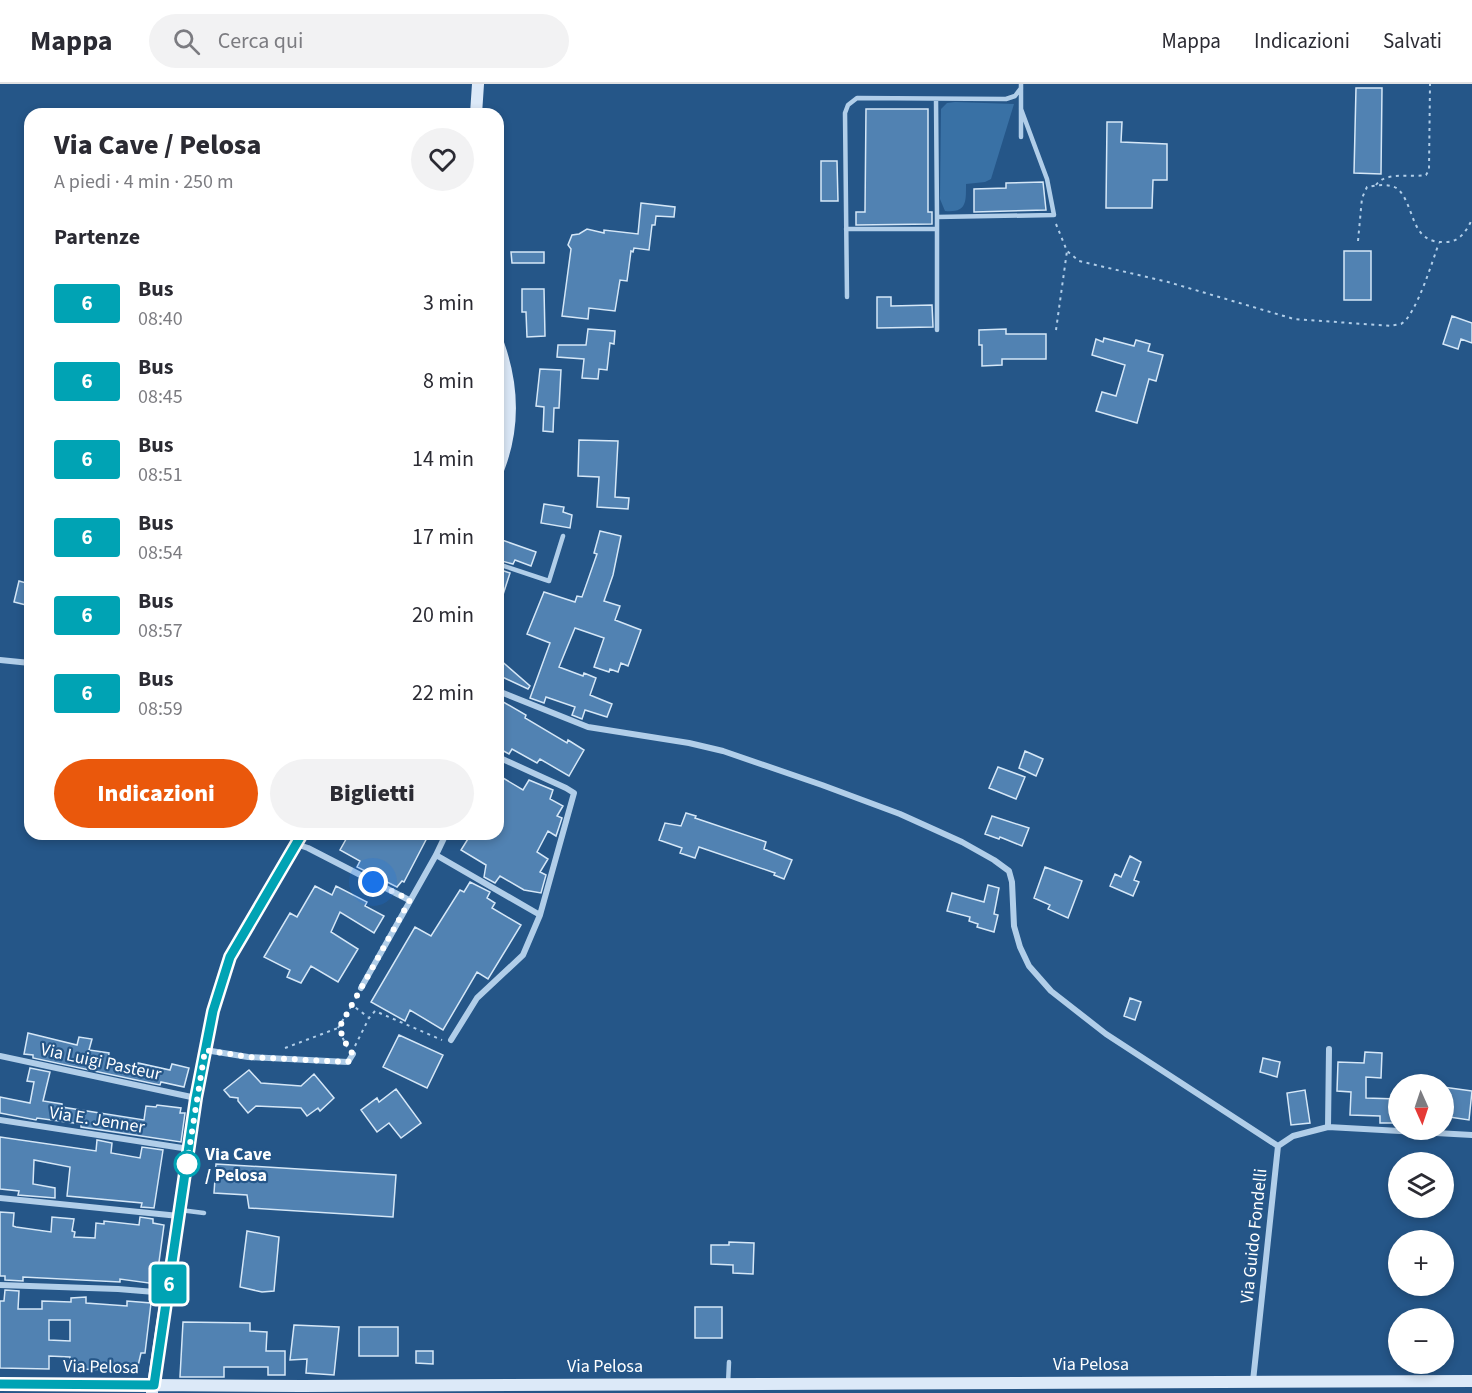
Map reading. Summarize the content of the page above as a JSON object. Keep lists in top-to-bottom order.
{
  "streets": {
    "street": [
      "Via Luigi Pasteur",
      "Via E. Jenner",
      "Via Guido Fondelli",
      "Via Pelosa"
    ]
  },
  "crossings": [
    ["Via Guido Fondelli", "Via Pelosa"]
  ],
  "places": ["Via Cave / Pelosa"],
  "lines": ["bus line 6"],
  "north": "bottom",
  "page": {
    "header": "Mappa",
    "search": "Cerca qui",
    "nav": ["Mappa", "Indicazioni", "Salvati"],
    "on_map": "6",
    "heading": [
      ["Via Cave / Pelosa", "A piedi · 4 min · 250 m"],
      "Partenze"
    ],
    "list": [
      {
        "mark": "6",
        "name": "Bus",
        "note": "08:40",
        "value": "3 min"
      },
      {
        "mark": "6",
        "name": "Bus",
        "note": "08:45",
        "value": "8 min"
      },
      {
        "mark": "6",
        "name": "Bus",
        "note": "08:51",
        "value": "14 min"
      },
      {
        "mark": "6",
        "name": "Bus",
        "note": "08:54",
        "value": "17 min"
      },
      {
        "mark": "6",
        "name": "Bus",
        "note": "08:57",
        "value": "20 min"
      },
      {
        "mark": "6",
        "name": "Bus",
        "note": "08:59",
        "value": "22 min"
      }
    ],
    "buttons": ["Indicazioni", "Biglietti"],
    "map_buttons": ["+", "−"]
  }
}
